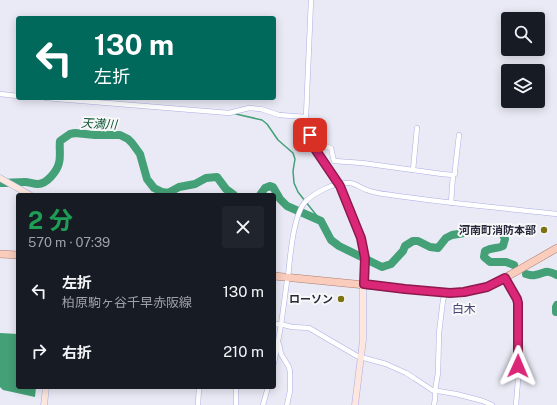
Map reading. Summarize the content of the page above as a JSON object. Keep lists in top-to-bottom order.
{
  "districts": ["白木"],
  "water": ["天満川"],
  "places": ["河南町消防本部", "ローソン"],
  "page": {
    "turn": ["130 m", "左折"],
    "heading": ["2 分", "570 m · 07:39"],
    "list": [
      {
        "name": "左折",
        "note": "柏原駒ヶ谷千早赤阪線",
        "value": "130 m"
      },
      {
        "name": "右折",
        "value": "210 m"
      }
    ]
  }
}
